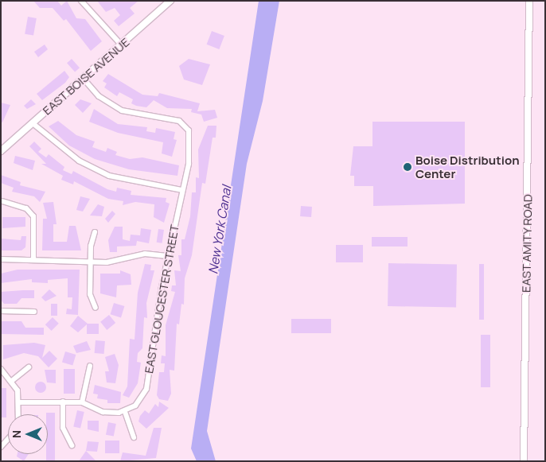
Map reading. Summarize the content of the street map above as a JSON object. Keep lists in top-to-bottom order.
{
  "streets": {
    "street": ["EAST BOISE AVENUE", "EAST AMITY ROAD", "EAST GLOUCESTER STREET"]
  },
  "crossings": [
    ["EAST BOISE AVENUE", "EAST GLOUCESTER STREET"]
  ],
  "water": ["New York Canal"],
  "places": ["Boise Distribution Center"],
  "north": "left"
}
